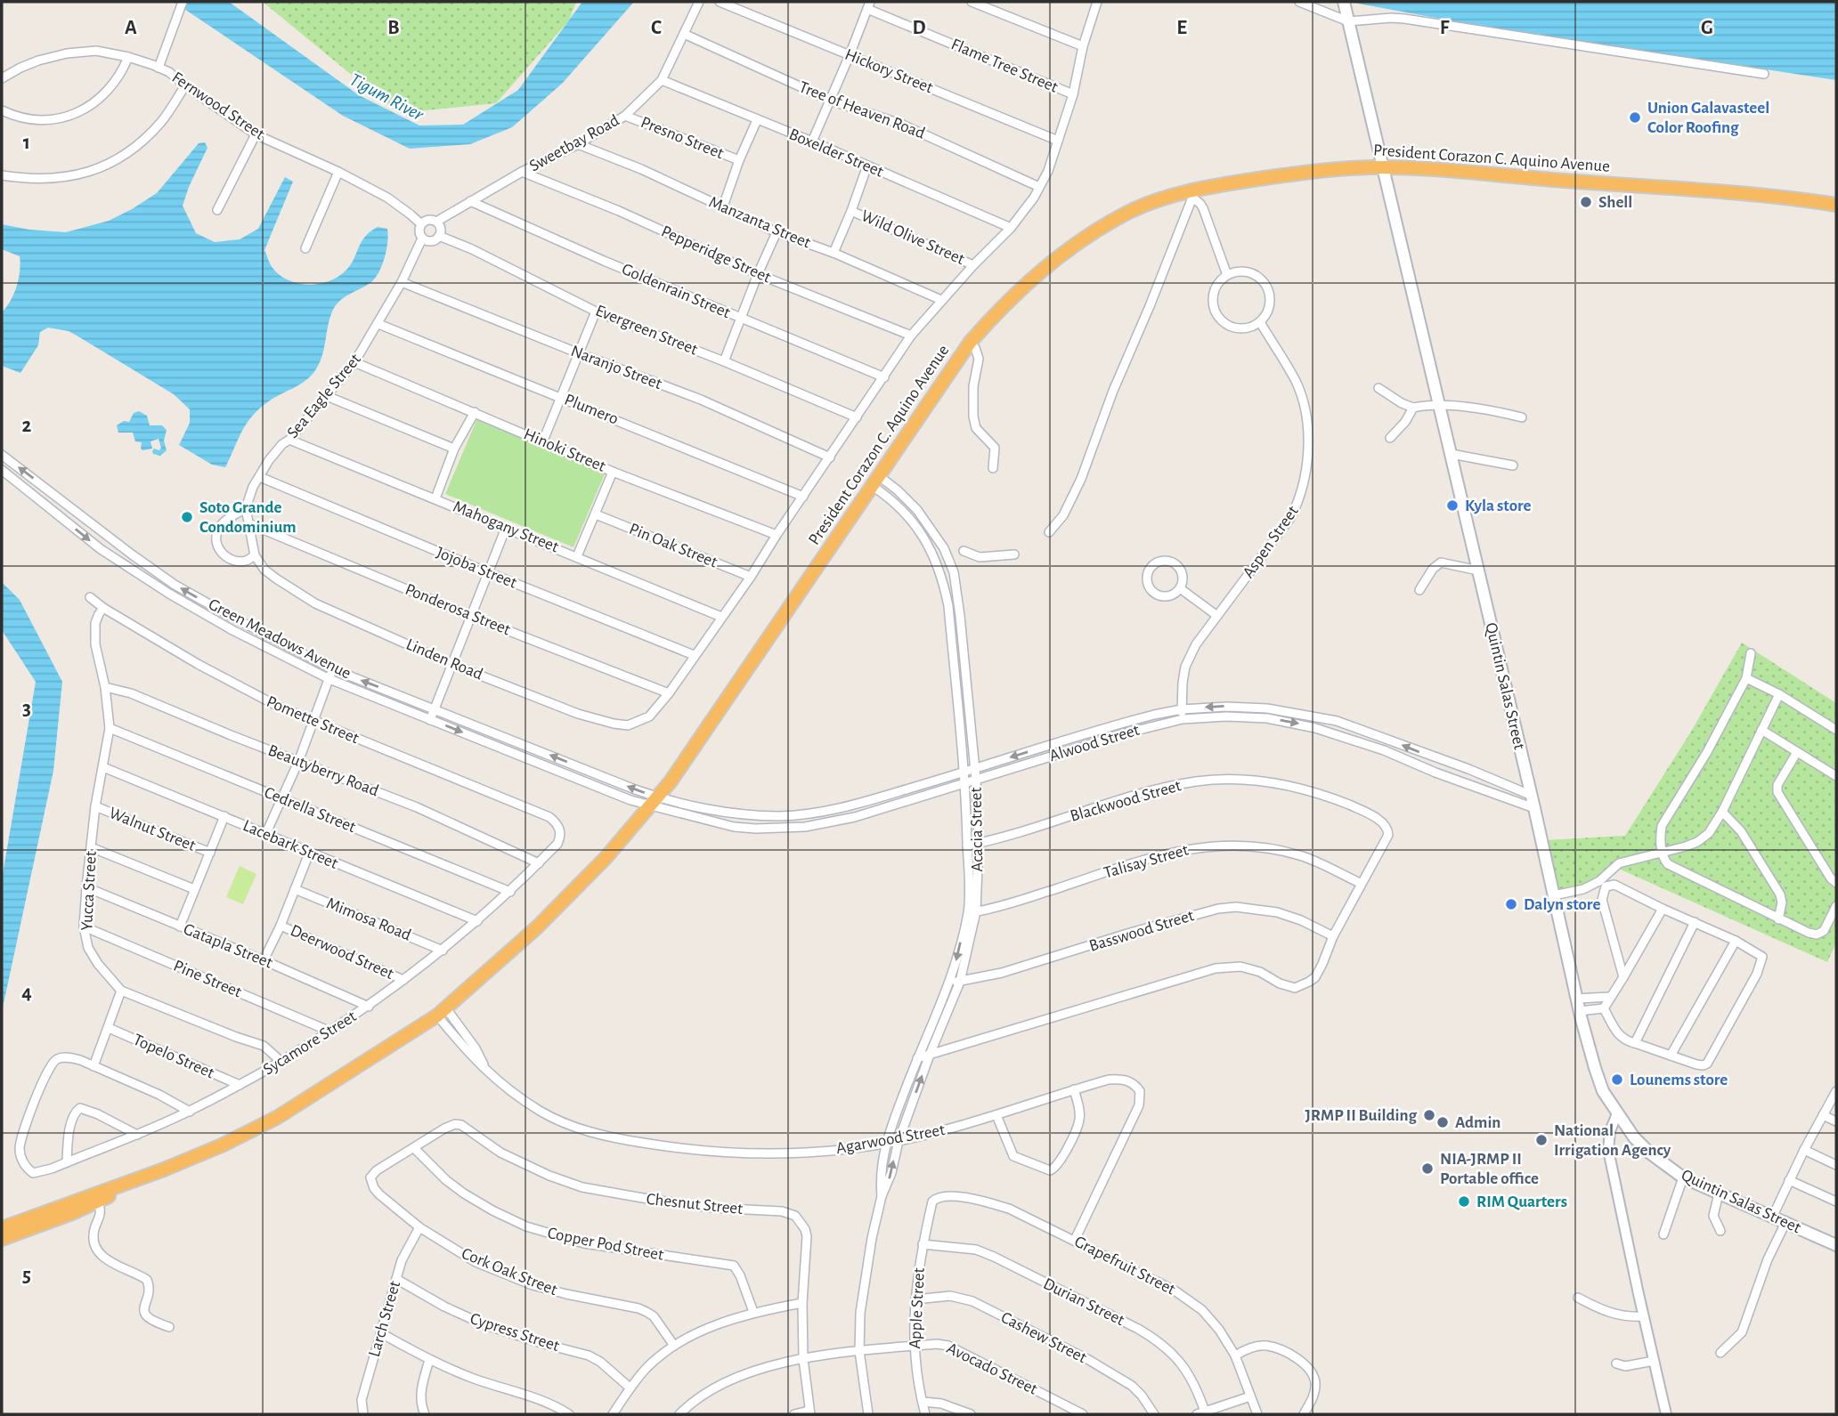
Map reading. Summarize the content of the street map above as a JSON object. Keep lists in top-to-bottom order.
{
  "streets": {
    "highway": ["President Corazon C. Aquino Avenue"],
    "main road": ["Quintin Salas Street"],
    "street": [
      "Flame Tree Street",
      "Hickory Street",
      "Fernwood Street",
      "Tree of Heaven Road",
      "Presno Street",
      "Sweetbay Road",
      "Boxelder Street",
      "Manzanta Street",
      "Wild Olive Street",
      "Pepperidge Street",
      "Goldenrain Street",
      "Evergreen Street",
      "Naranjo Street",
      "Sea Eagle Street",
      "Plumero",
      "Hinoki Street",
      "Mahogany Street",
      "Aspen Street",
      "Pin Oak Street",
      "Jojoba Street",
      "Ponderosa Street",
      "Green Meadows Avenue",
      "Linden Road",
      "Pomette Street",
      "Alwood Street",
      "Beautyberry Road",
      "Blackwood Street",
      "Cedrella Street",
      "Walnut Street",
      "Acacia Street",
      "Lacebark Street",
      "Talisay Street",
      "Yucca Street",
      "Mimosa Road",
      "Basswood Street",
      "Gatapla Street",
      "Deerwood Street",
      "Pine Street",
      "Sycamore Street",
      "Topelo Street",
      "Agarwood Street",
      "Chesnut Street",
      "Copper Pod Street",
      "Grapefruit Street",
      "Cork Oak Street",
      "Durian Street",
      "Apple Street",
      "Larch Street",
      "Cypress Street",
      "Cashew Street",
      "Avocado Street"
    ]
  },
  "crossings": [
    ["Fernwood Street", "Sweetbay Road"],
    ["Fernwood Street", "Evergreen Street"],
    ["Fernwood Street", "Sea Eagle Street"],
    ["Tree of Heaven Road", "Sweetbay Road"],
    ["Presno Street", "Sweetbay Road"],
    ["Sweetbay Road", "Boxelder Street"],
    ["Sweetbay Road", "Manzanta Street"],
    ["Sweetbay Road", "Pepperidge Street"],
    ["Sweetbay Road", "Goldenrain Street"],
    ["Sweetbay Road", "Evergreen Street"],
    ["Sweetbay Road", "Sea Eagle Street"],
    ["President Corazon C. Aquino Avenue", "Green Meadows Avenue"],
    ["President Corazon C. Aquino Avenue", "Quintin Salas Street"],
    ["President Corazon C. Aquino Avenue", "Alwood Street"],
    ["President Corazon C. Aquino Avenue", "Acacia Street"],
    ["President Corazon C. Aquino Avenue", "Agarwood Street"],
    ["Evergreen Street", "Sea Eagle Street"],
    ["Naranjo Street", "Sea Eagle Street"],
    ["Sea Eagle Street", "Plumero"],
    ["Sea Eagle Street", "Hinoki Street"],
    ["Sea Eagle Street", "Mahogany Street"],
    ["Sea Eagle Street", "Jojoba Street"],
    ["Aspen Street", "Alwood Street"],
    ["Ponderosa Street", "Linden Road"],
    ["Green Meadows Avenue", "Alwood Street"],
    ["Quintin Salas Street", "Alwood Street"],
    ["Pomette Street", "Yucca Street"],
    ["Pomette Street", "Sycamore Street"],
    ["Alwood Street", "Acacia Street"],
    ["Beautyberry Road", "Yucca Street"],
    ["Beautyberry Road", "Sycamore Street"],
    ["Blackwood Street", "Acacia Street"],
    ["Blackwood Street", "Talisay Street"],
    ["Cedrella Street", "Yucca Street"],
    ["Cedrella Street", "Sycamore Street"],
    ["Walnut Street", "Yucca Street"],
    ["Acacia Street", "Talisay Street"],
    ["Acacia Street", "Basswood Street"],
    ["Acacia Street", "Agarwood Street"],
    ["Acacia Street", "Avocado Street"],
    ["Lacebark Street", "Yucca Street"],
    ["Lacebark Street", "Sycamore Street"],
    ["Yucca Street", "Gatapla Street"],
    ["Yucca Street", "Pine Street"],
    ["Yucca Street", "Sycamore Street"],
    ["Mimosa Road", "Sycamore Street"],
    ["Gatapla Street", "Sycamore Street"],
    ["Deerwood Street", "Sycamore Street"],
    ["Pine Street", "Sycamore Street"],
    ["Sycamore Street", "Topelo Street"],
    ["Agarwood Street", "Grapefruit Street"],
    ["Chesnut Street", "Copper Pod Street"],
    ["Chesnut Street", "Cork Oak Street"],
    ["Chesnut Street", "Avocado Street"],
    ["Copper Pod Street", "Cork Oak Street"],
    ["Grapefruit Street", "Apple Street"],
    ["Cork Oak Street", "Larch Street"],
    ["Durian Street", "Apple Street"],
    ["Apple Street", "Cashew Street"],
    ["Apple Street", "Avocado Street"],
    ["Larch Street", "Cypress Street"]
  ],
  "water": ["Tigum River"],
  "places": [
    "Union Galavasteel Color Roofing",
    "Shell",
    "Kyla store",
    "Soto Grande Condominium",
    "Dalyn store",
    "Lounems store",
    "JRMP II Building",
    "Admin",
    "National Irrigation Agency",
    "NIA-JRMP II Portable office",
    "RIM Quarters"
  ],
  "grid": {
    "columns": [
      "A",
      "B",
      "C",
      "D",
      "E",
      "F",
      "G"
    ],
    "rows": [
      "1",
      "2",
      "3",
      "4",
      "5"
    ]
  }
}
